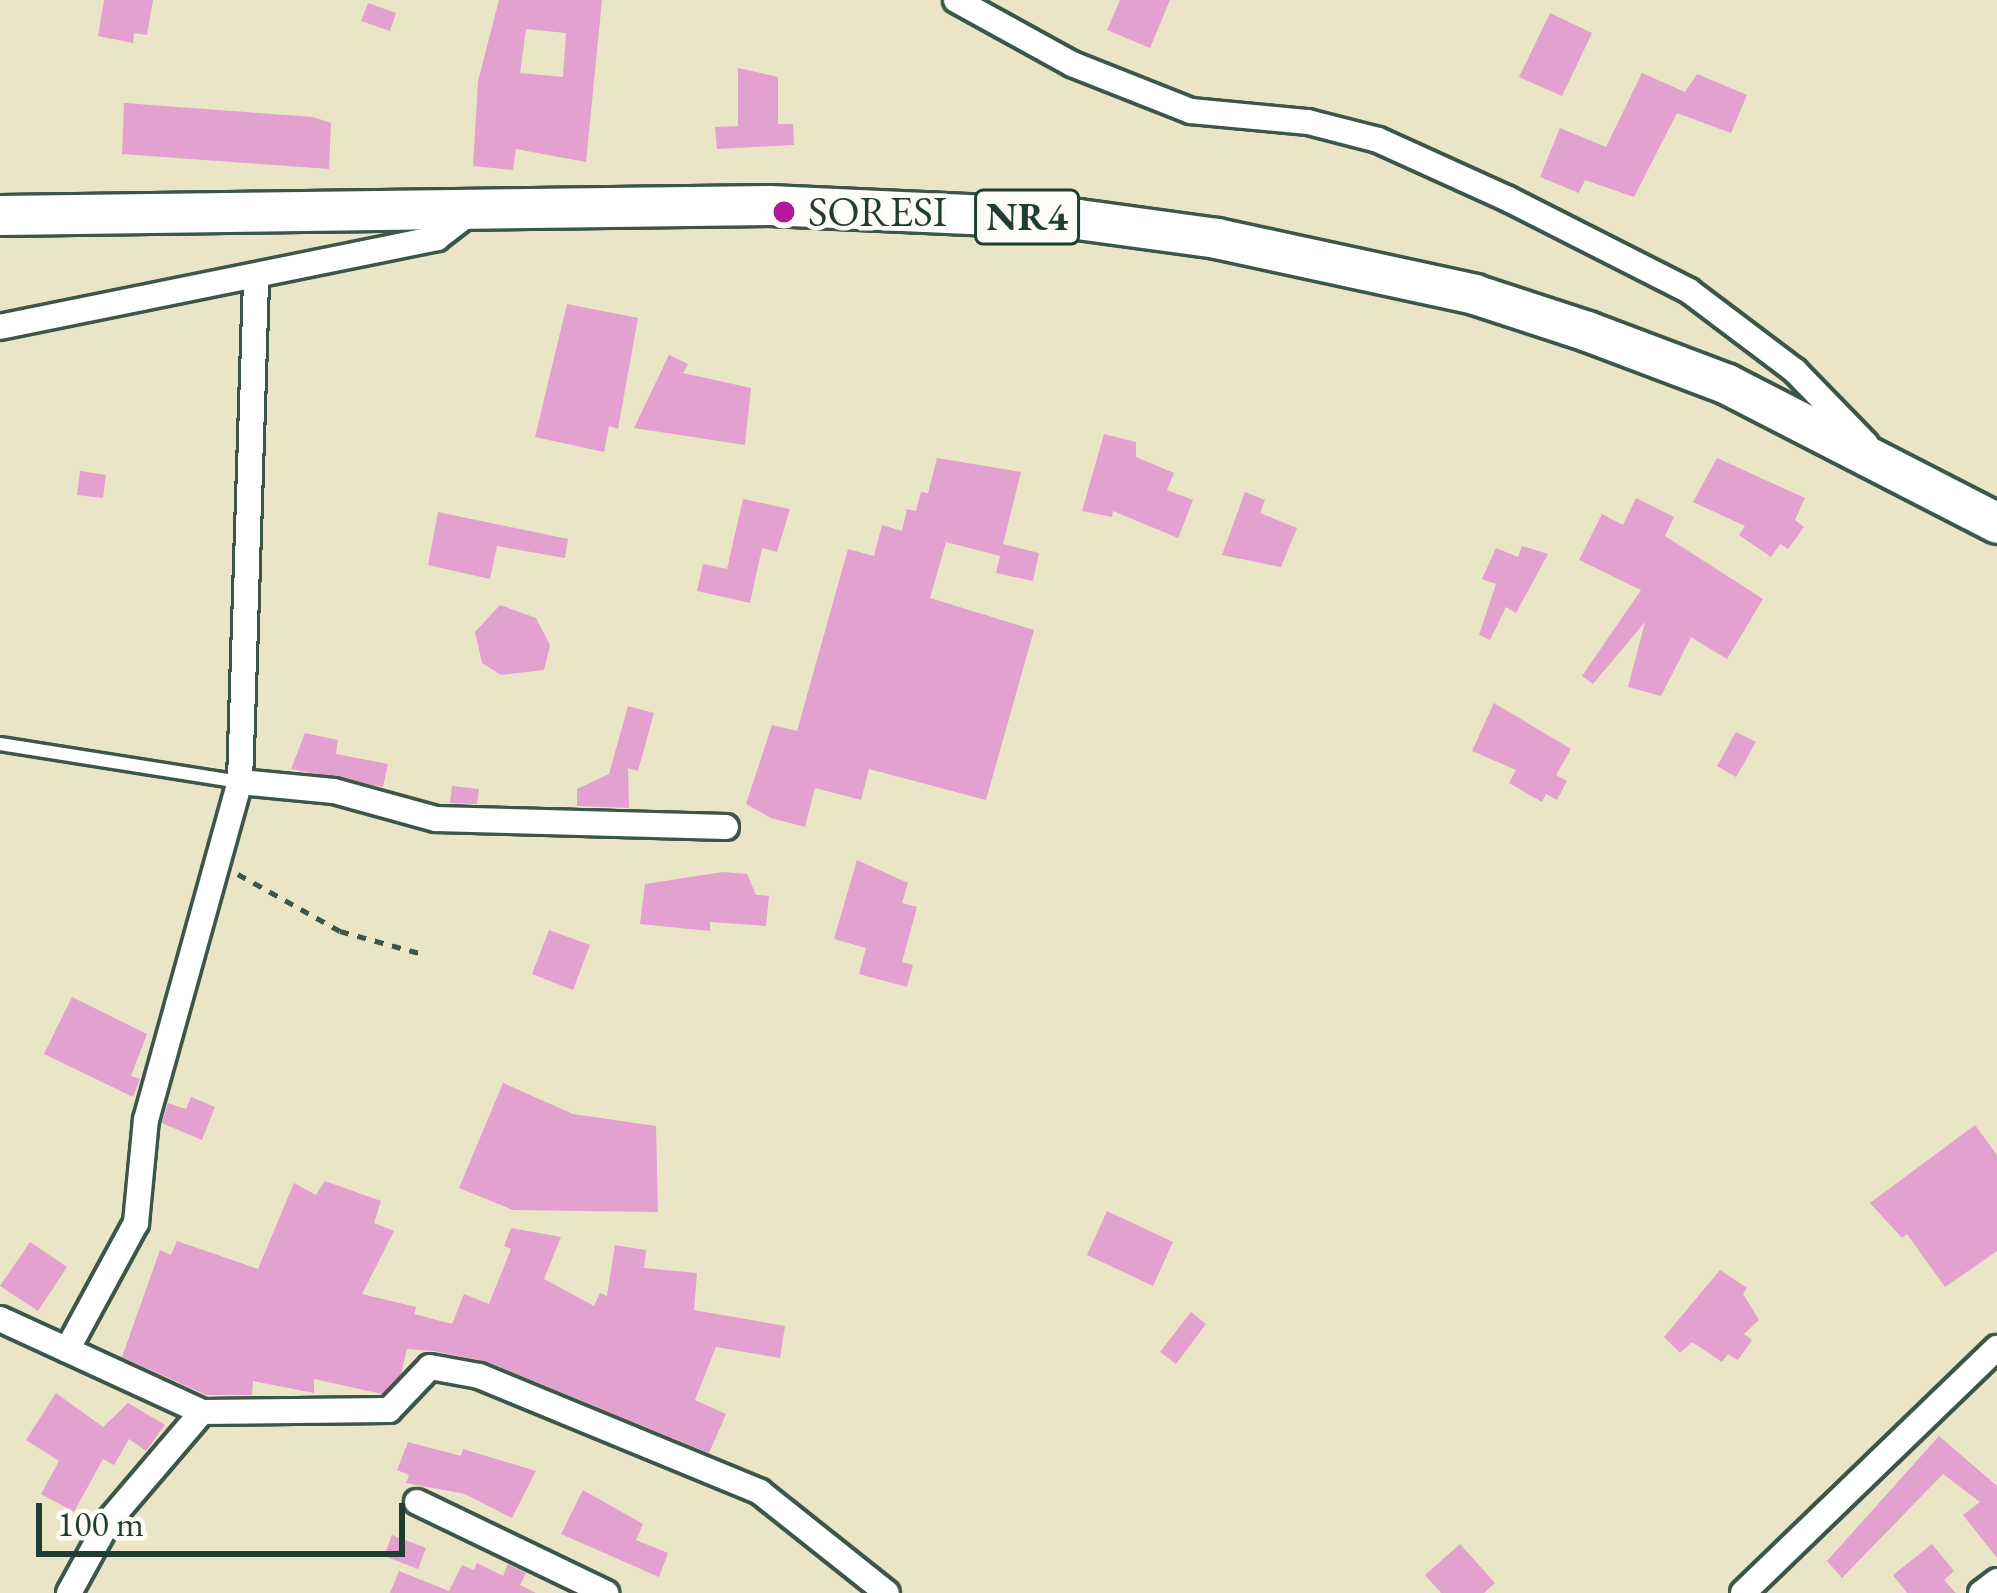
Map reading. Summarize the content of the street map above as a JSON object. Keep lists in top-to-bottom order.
{
  "streets": {
    "highway": ["NR4"]
  },
  "places": ["SORESI"],
  "scale_bar": "100 m"
}
